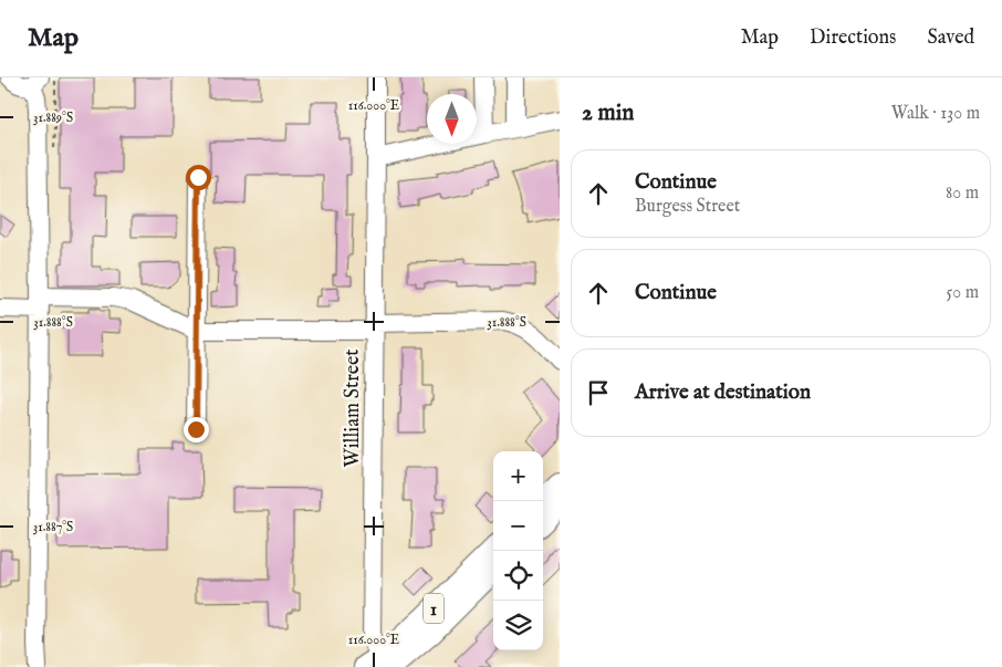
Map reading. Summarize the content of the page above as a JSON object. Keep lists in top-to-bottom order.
{
  "streets": {
    "main road": ["1"],
    "street": ["William Street"]
  },
  "crossings": [
    ["William Street", "1"]
  ],
  "north": "bottom",
  "page": {
    "header": "Map",
    "nav": ["Map", "Directions", "Saved"],
    "heading": ["2 min", "Walk · 130 m"],
    "list": [
      ["Continue", "Burgess Street", "80 m"],
      ["Continue", "50 m"],
      "Arrive at destination"
    ],
    "map_buttons": ["+", "−"]
  },
  "coordinates": [
    "116.000°E",
    "31.889°S",
    "31.888°S",
    "31.887°S"
  ]
}
